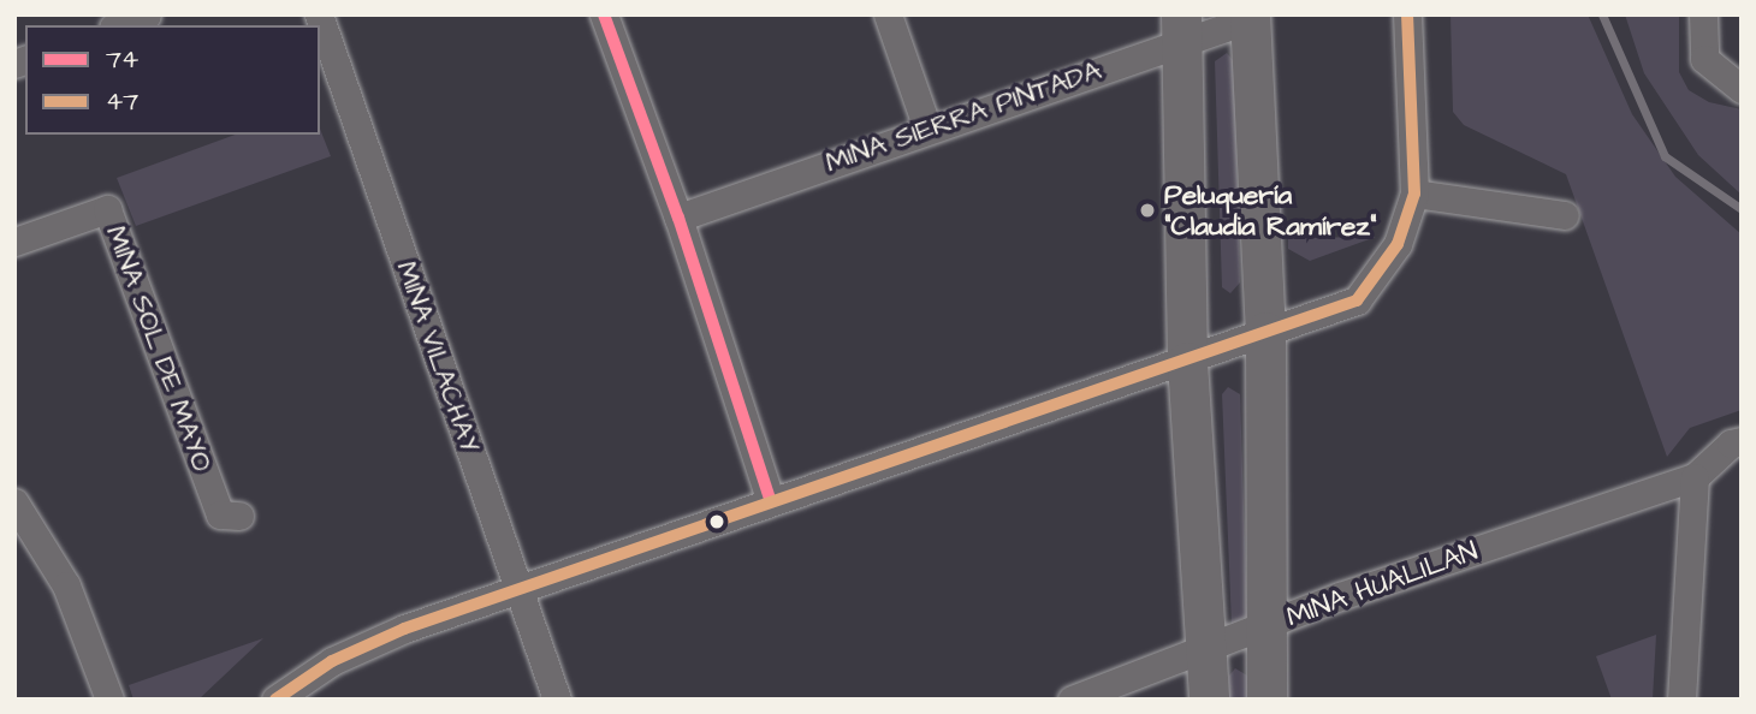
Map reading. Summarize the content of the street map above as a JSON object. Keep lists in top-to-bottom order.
{
  "streets": {
    "street": [
      "MINA SIERRA PINTADA",
      "MINA SOL DE MAYO",
      "MINA VILACHAY",
      "MINA HUALILAN"
    ]
  },
  "places": ["Peluquería \"Claudia Ramírez\""],
  "lines": ["transit line 74", "transit line 47"],
  "legend": ["74", "47"]
}
